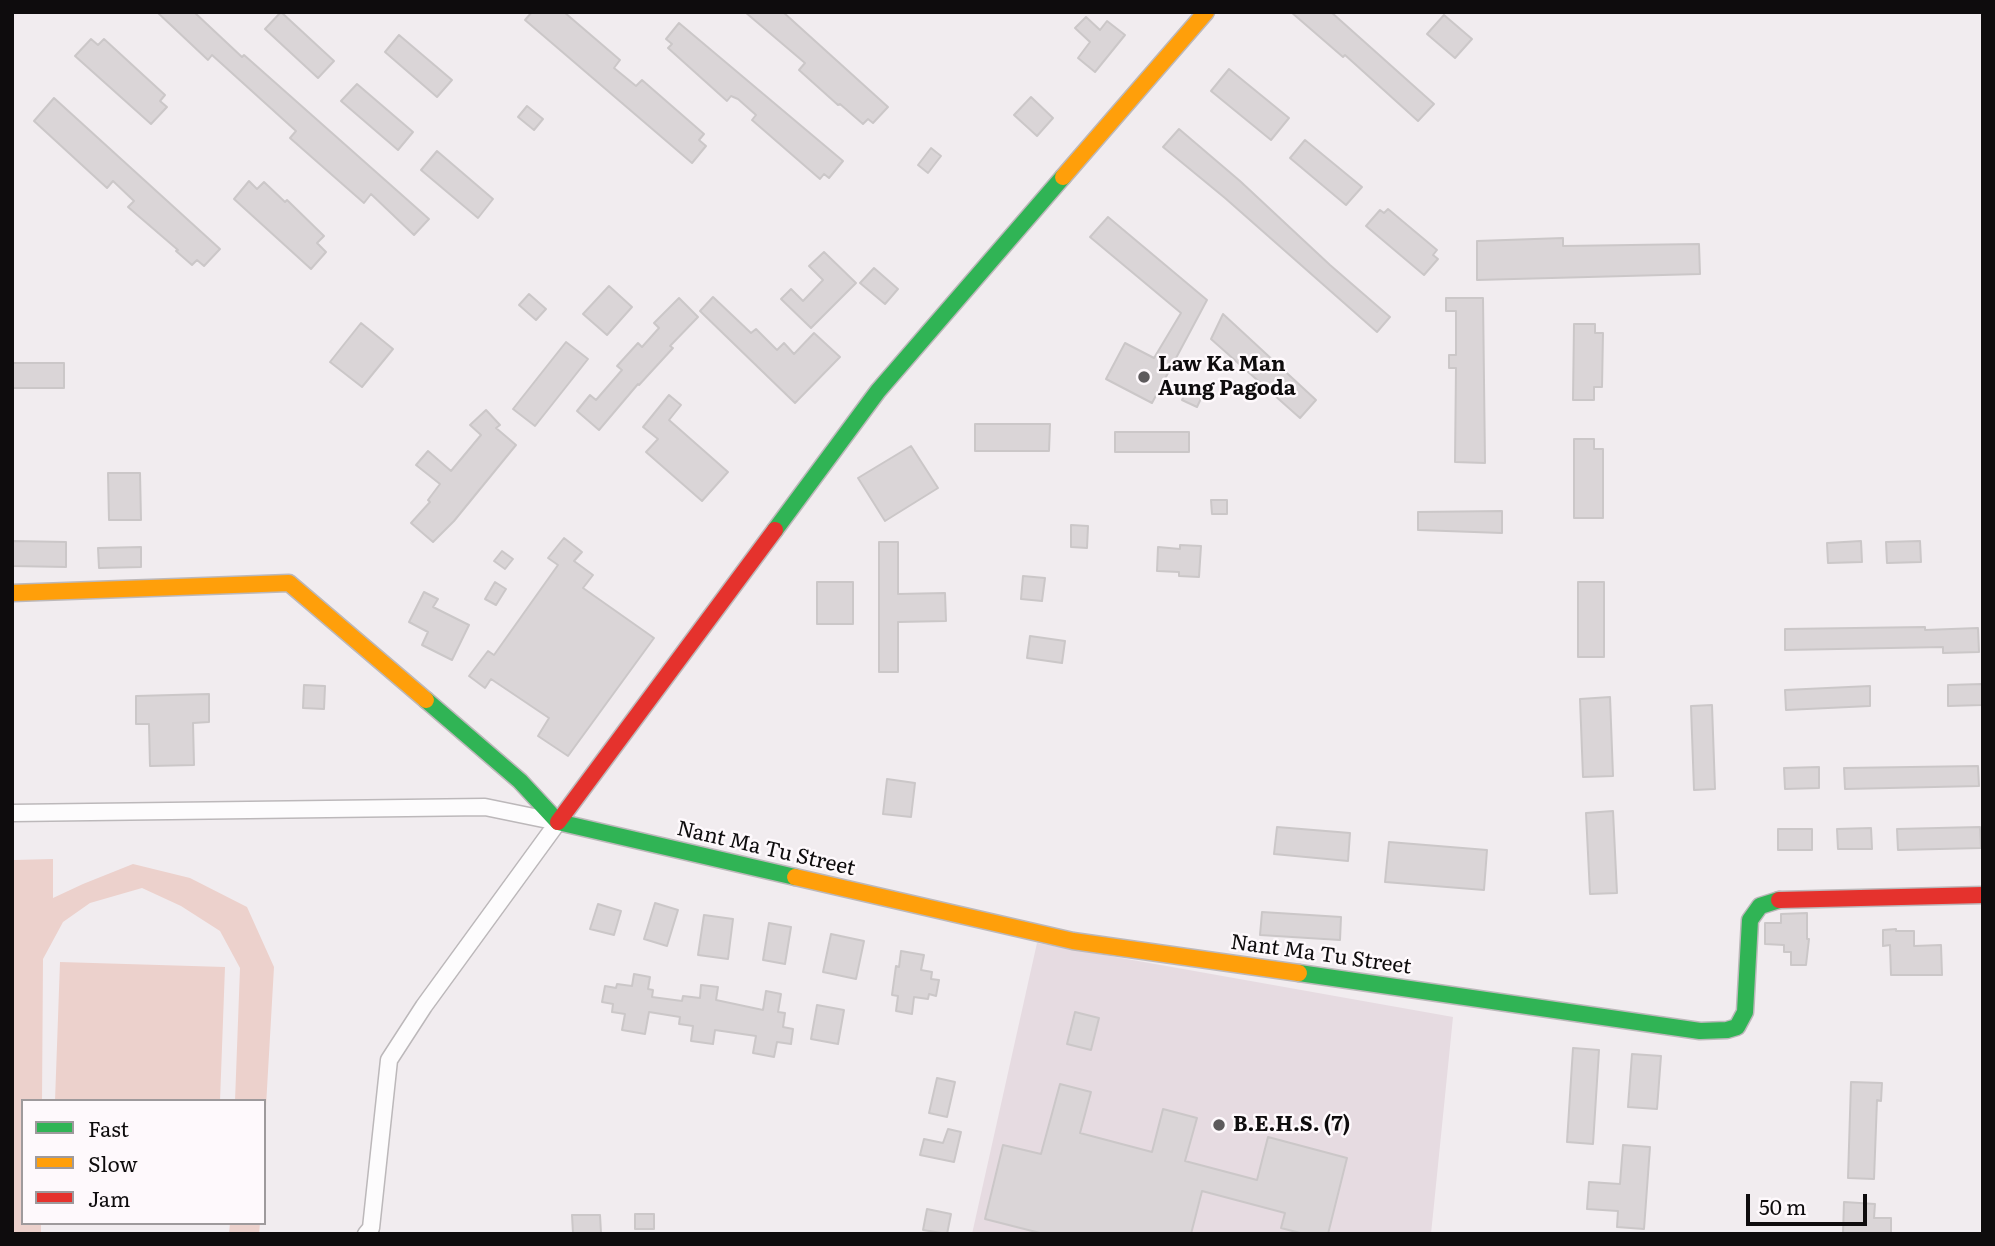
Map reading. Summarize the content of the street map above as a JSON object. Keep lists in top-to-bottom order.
{
  "streets": {
    "street": ["Nant Ma Tu Street"]
  },
  "places": ["Law Ka Man Aung Pagoda", "B.E.H.S. (7)"],
  "legend": ["Fast", "Slow", "Jam"],
  "scale_bar": "50 m"
}
